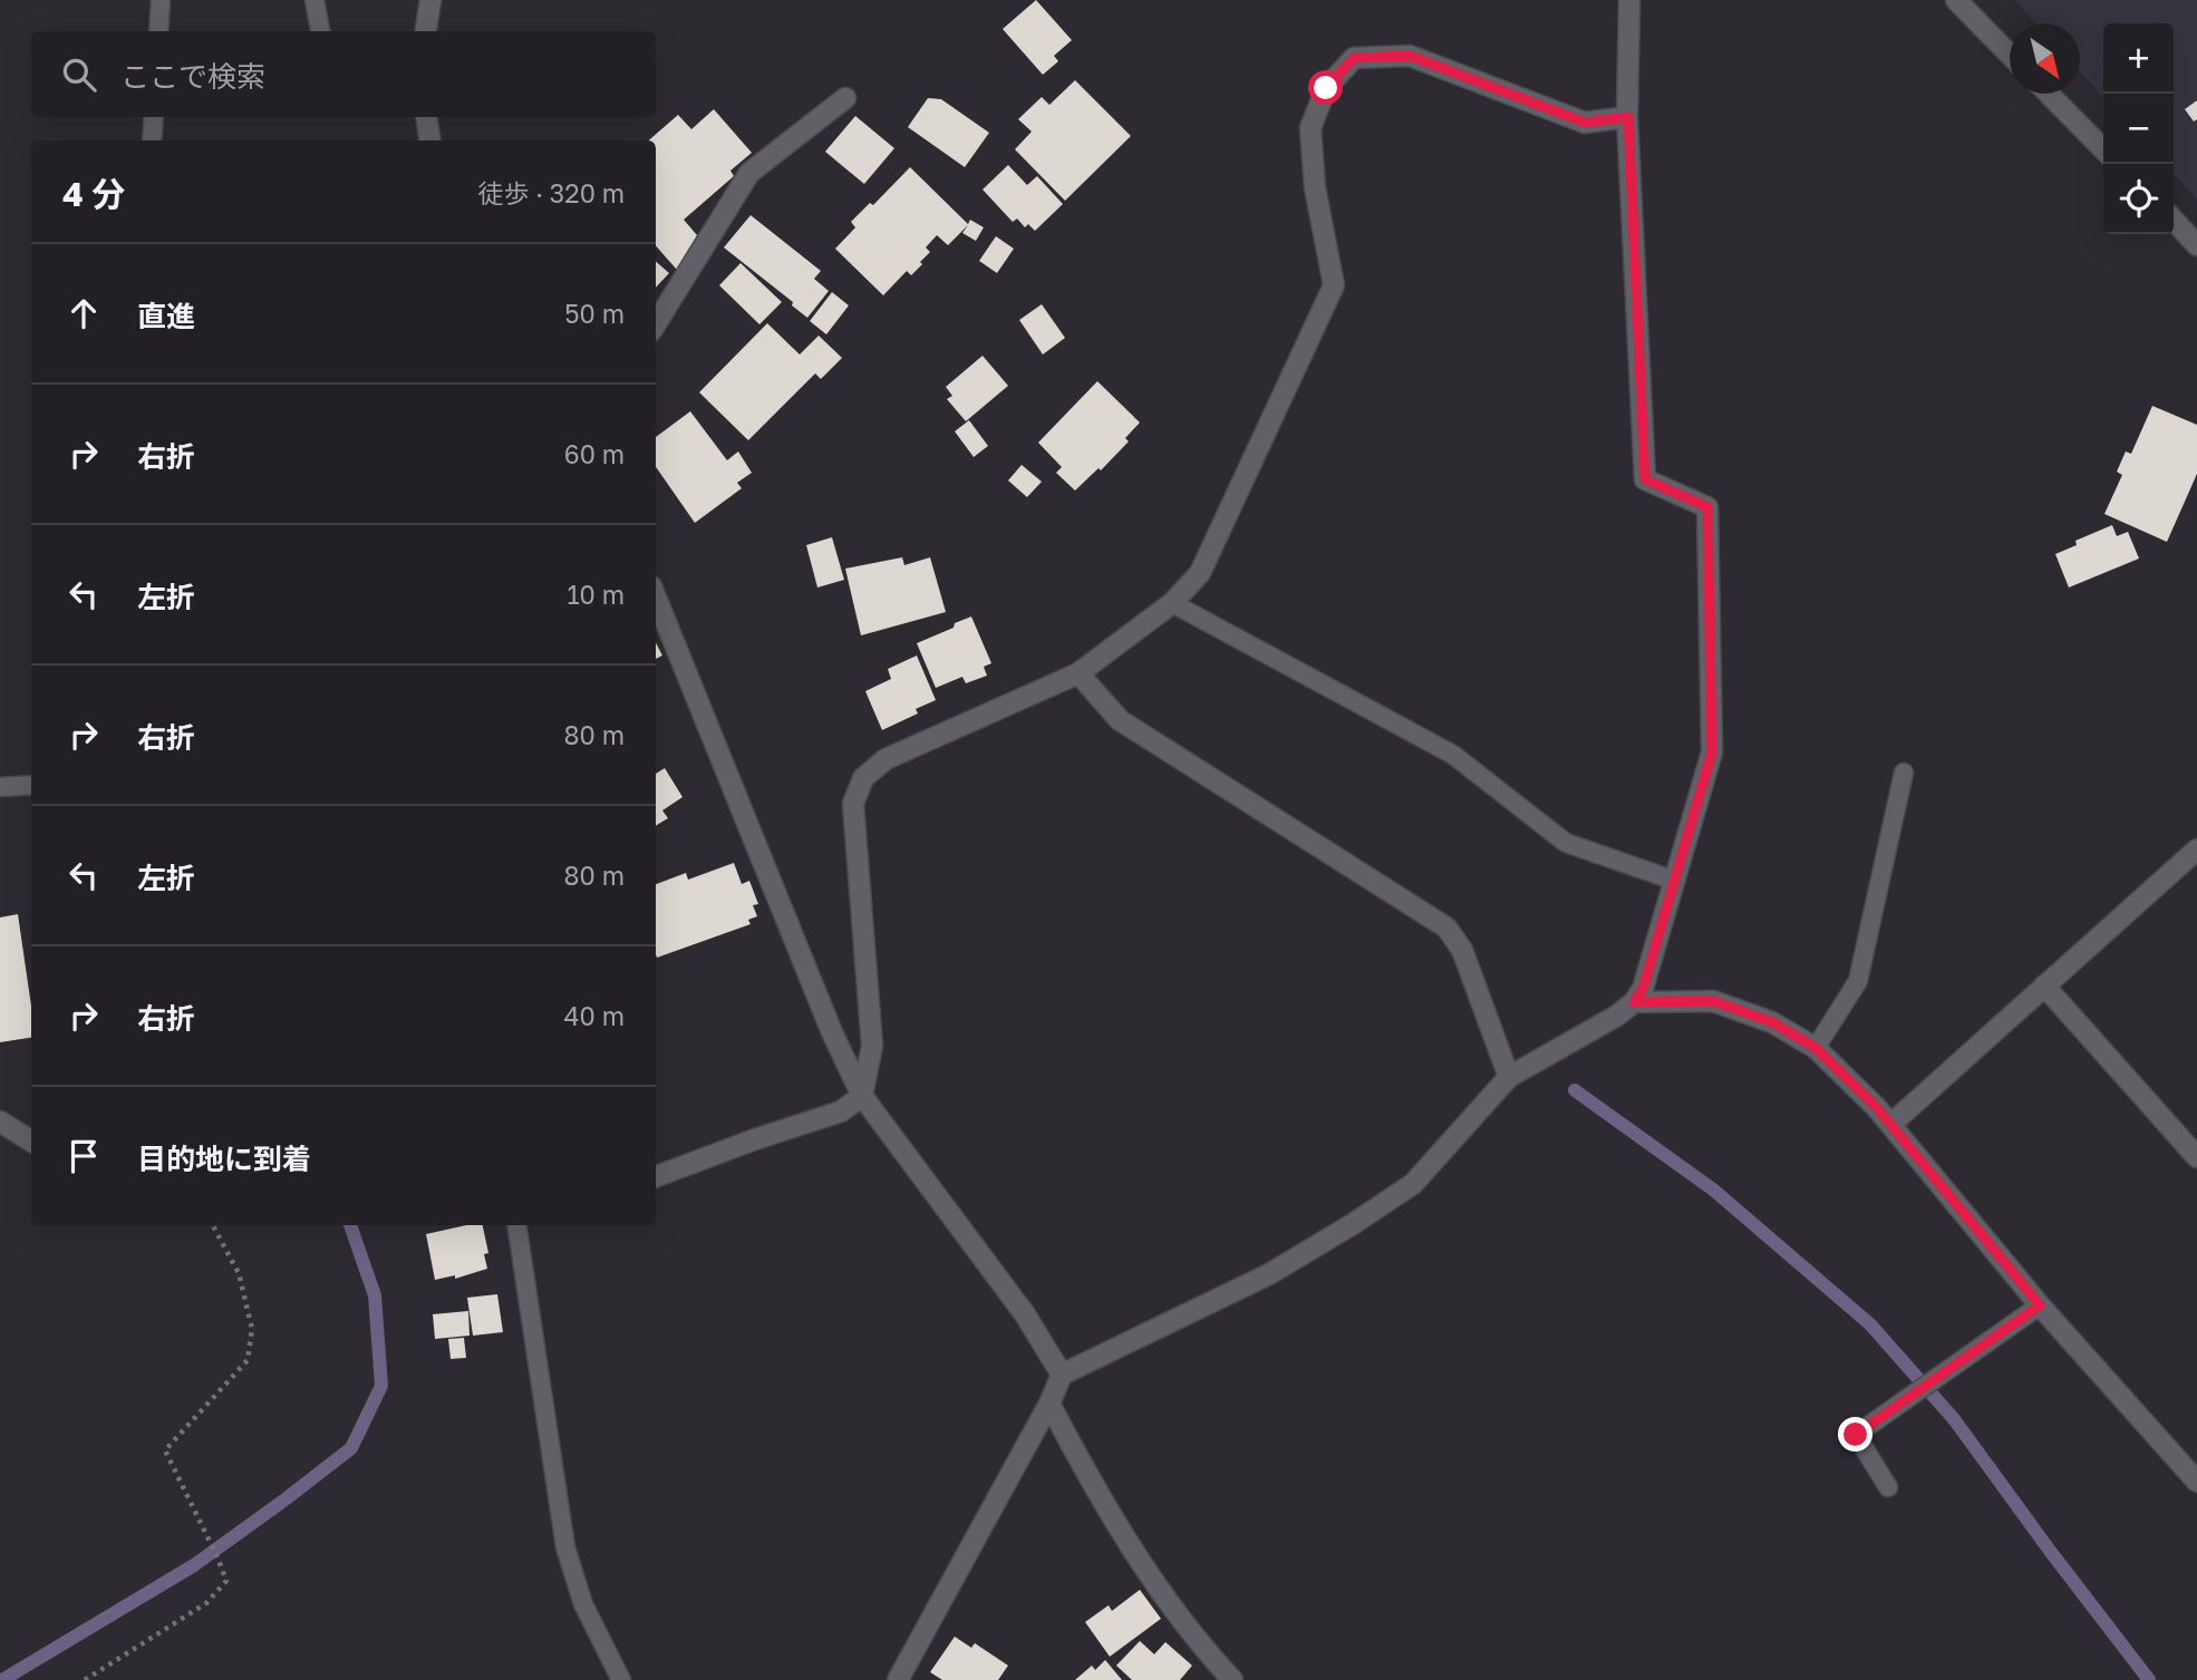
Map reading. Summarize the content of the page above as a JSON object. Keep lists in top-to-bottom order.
{
  "north": "bottom right",
  "page": {
    "map_buttons": ["+", "−"],
    "search": "ここで検索",
    "heading": ["4 分", "徒歩 · 320 m"],
    "list": [
      ["直進", "50 m"],
      ["右折", "60 m"],
      ["左折", "10 m"],
      ["右折", "80 m"],
      ["左折", "80 m"],
      ["右折", "40 m"],
      "目的地に到着"
    ]
  }
}
